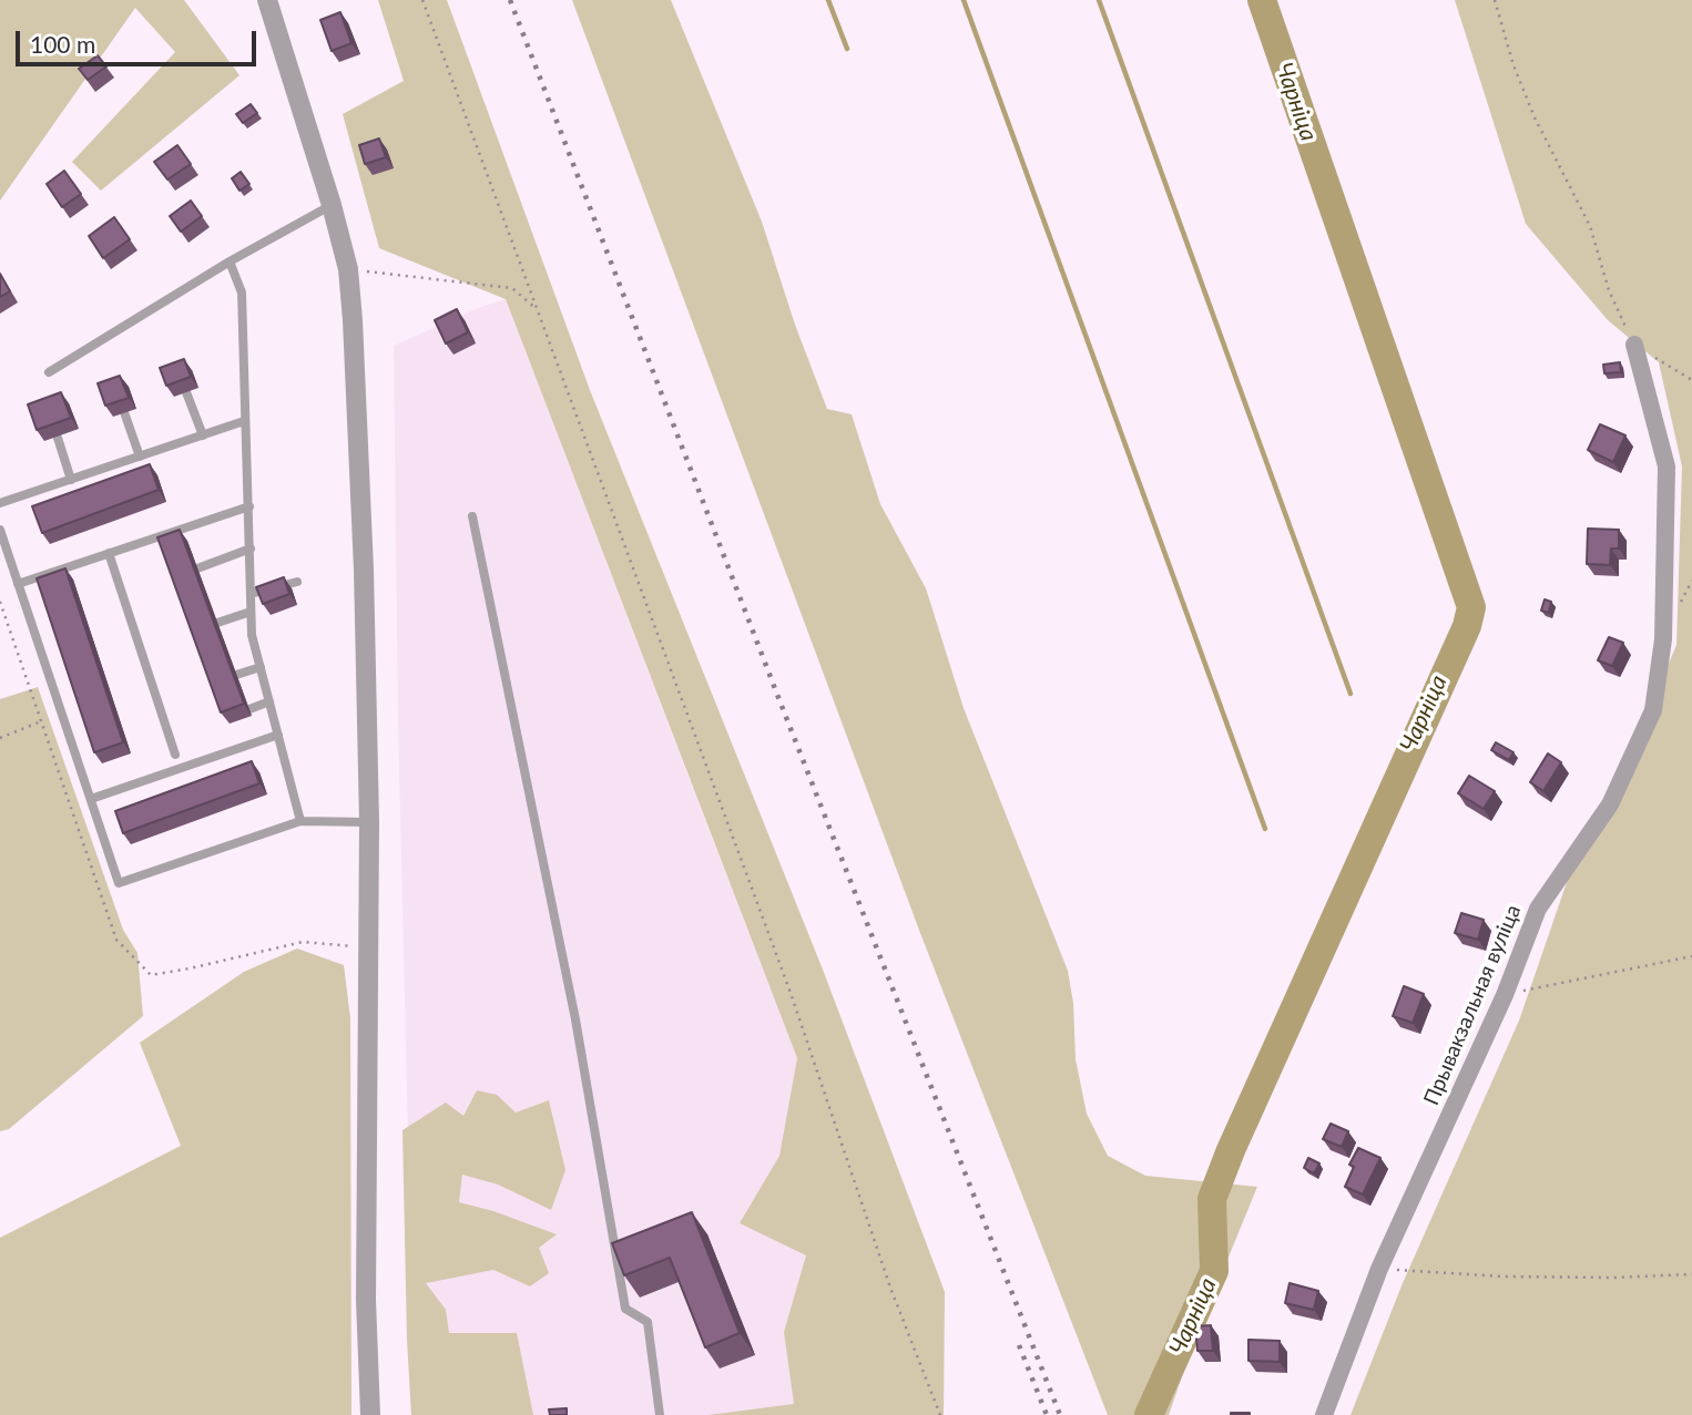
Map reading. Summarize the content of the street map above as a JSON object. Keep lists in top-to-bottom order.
{
  "streets": {
    "street": ["Прывакзальная вуліца"]
  },
  "water": ["Чарніца"],
  "scale_bar": "100 m"
}
